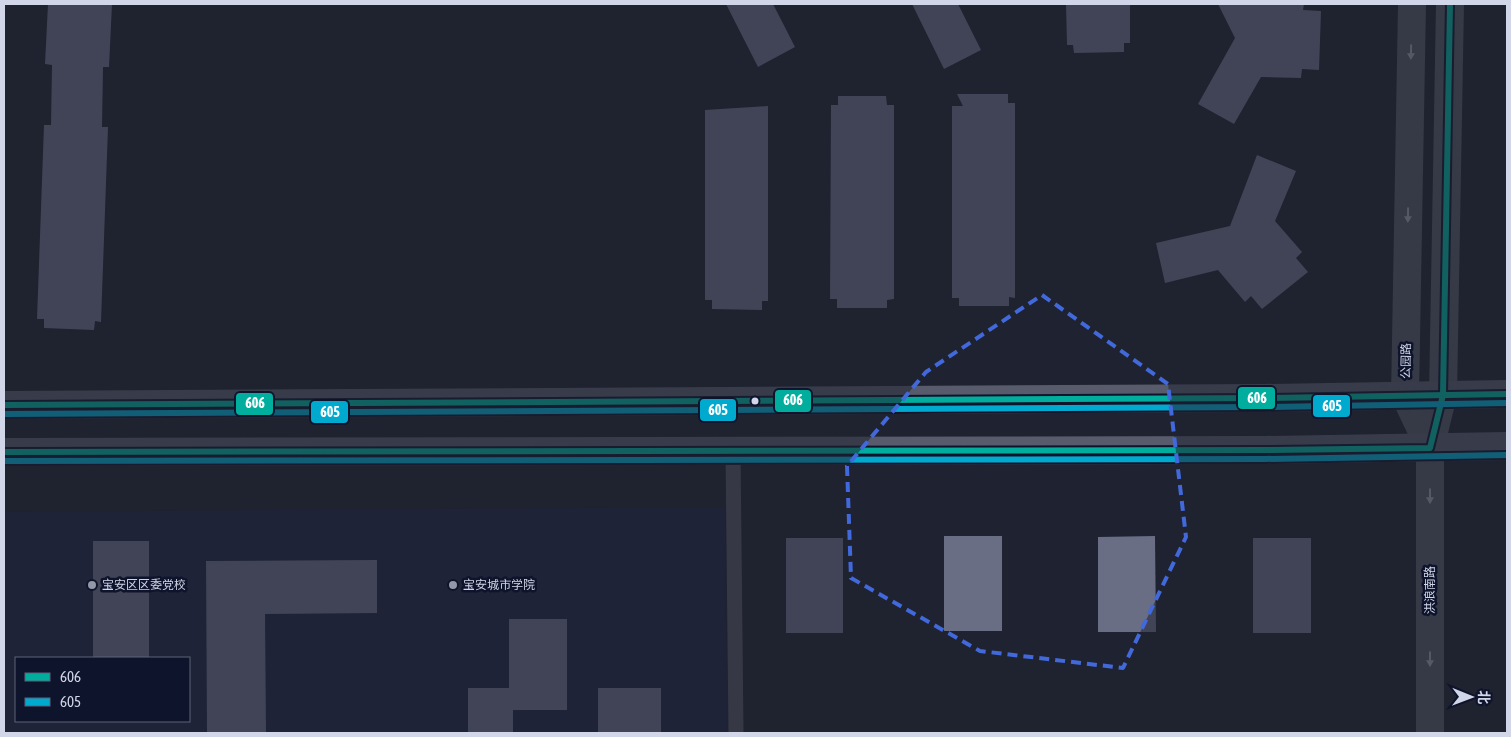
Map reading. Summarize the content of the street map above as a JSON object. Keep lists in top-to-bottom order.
{
  "streets": {
    "main road": ["公园路", "洪浪南路"]
  },
  "crossings": [
    ["公园路", "洪浪南路"]
  ],
  "one_way": ["洪浪南路"],
  "places": ["宝安区区委党校", "宝安城市学院"],
  "lines": ["transit line 606", "transit line 605"],
  "legend": ["606", "605"],
  "north": "right"
}
